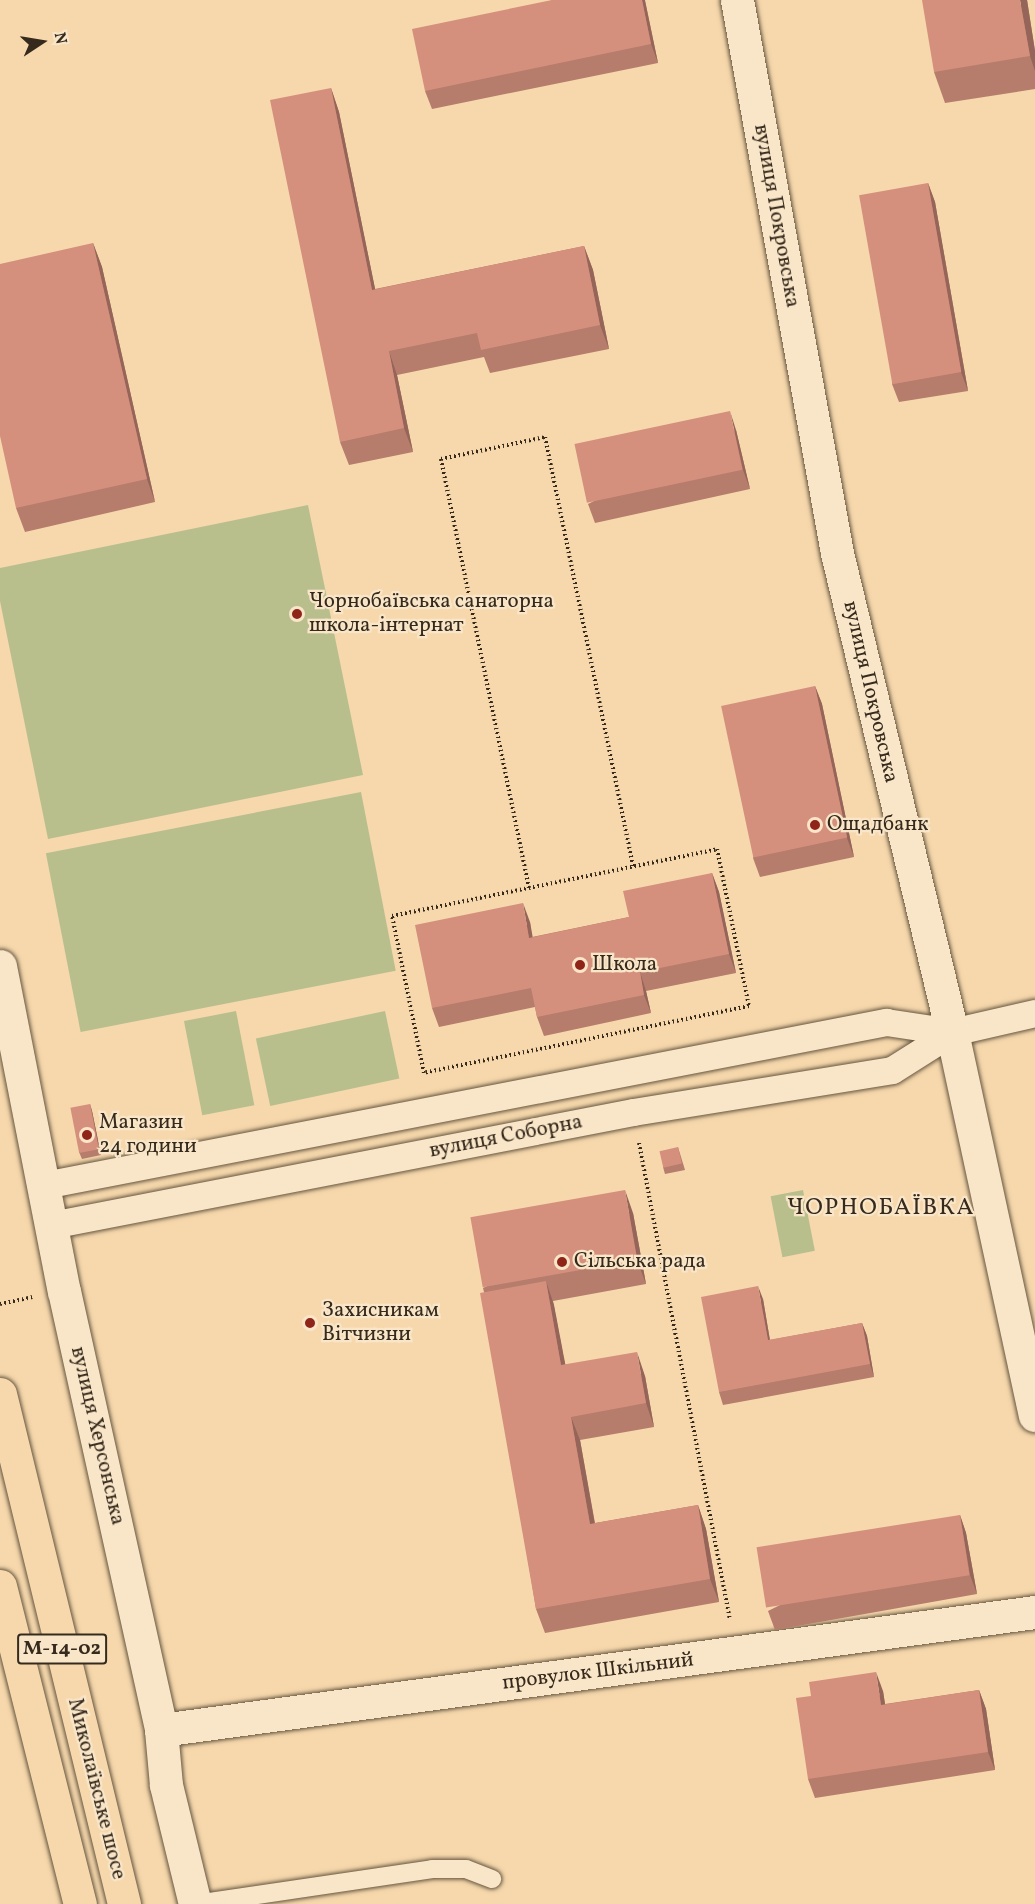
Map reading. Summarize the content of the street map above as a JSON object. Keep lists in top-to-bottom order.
{
  "streets": {
    "main road": ["М-14-02", "Миколаївське шосе"],
    "street": [
      "вулиця Покровська",
      "вулиця Соборна",
      "вулиця Херсонська",
      "провулок Шкільний"
    ]
  },
  "crossings": [
    ["вулиця Покровська", "вулиця Соборна"],
    ["вулиця Соборна", "вулиця Херсонська"],
    ["вулиця Херсонська", "провулок Шкільний"]
  ],
  "districts": ["ЧОРНОБАЇВКА"],
  "places": [
    "Чорнобаївська санаторна школа-інтернат",
    "Ощадбанк",
    "Школа",
    "Магазин 24 години",
    "Сільська рада",
    "Захисникам Вітчизни"
  ],
  "north": "right"
}
